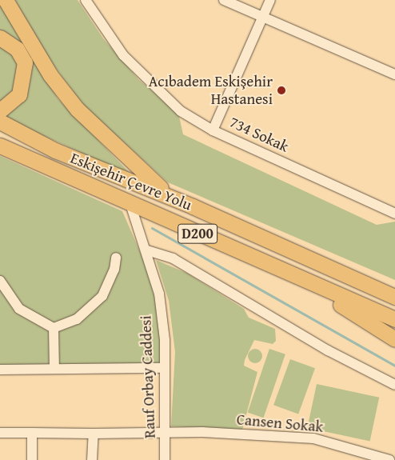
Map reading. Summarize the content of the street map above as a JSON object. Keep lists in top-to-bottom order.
{
  "streets": {
    "highway": ["Eskişehir Çevre Yolu", "D200"],
    "street": ["734 Sokak", "Rauf Orbay Caddesi", "Cansen Sokak"]
  },
  "crossings": [
    ["Eskişehir Çevre Yolu", "Rauf Orbay Caddesi"],
    ["Rauf Orbay Caddesi", "Cansen Sokak"]
  ],
  "places": ["Acıbadem Eskişehir Hastanesi"]
}
